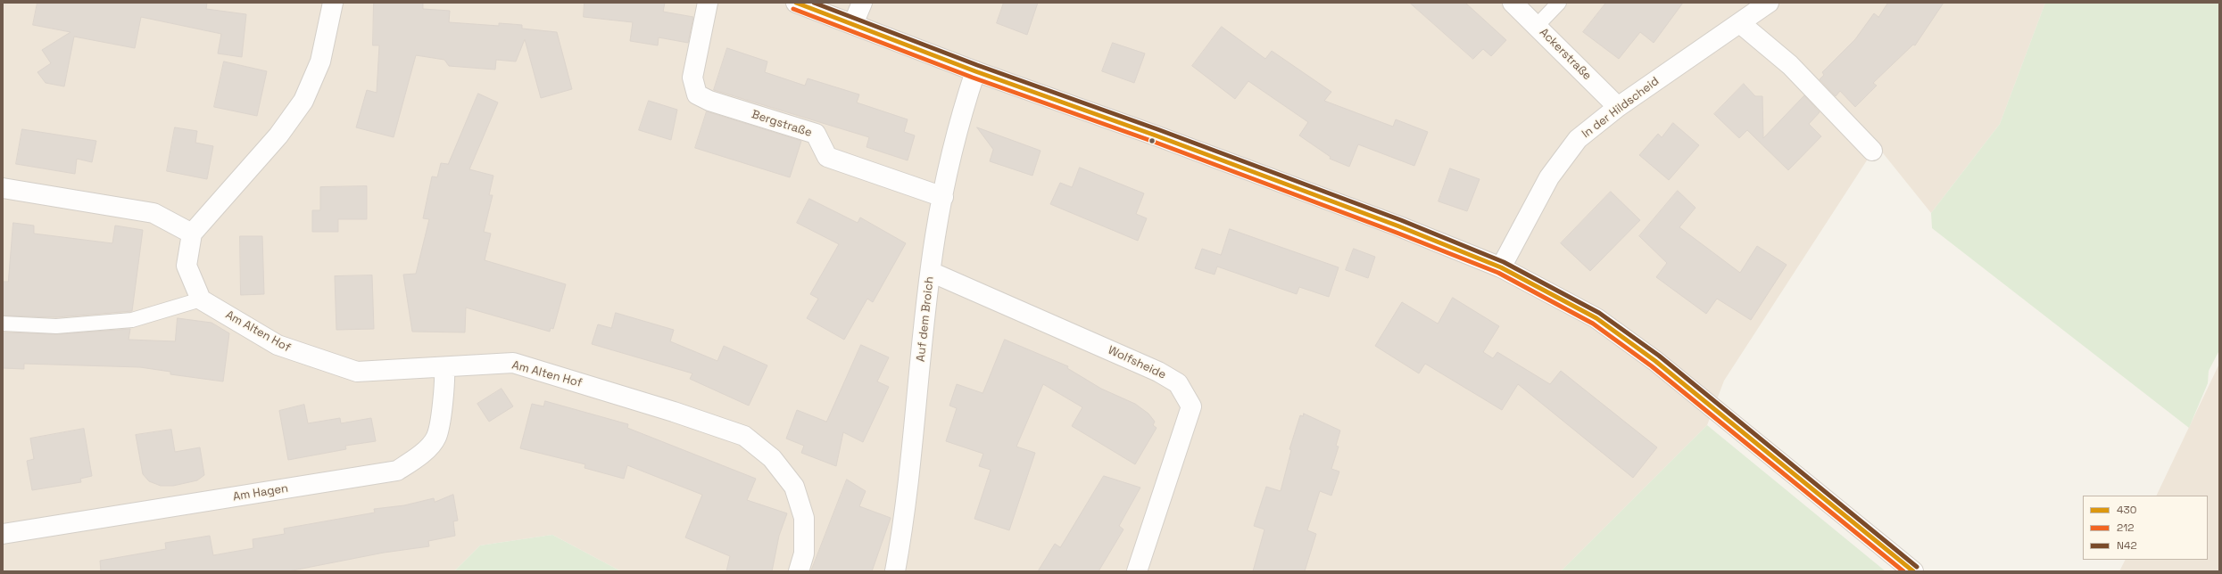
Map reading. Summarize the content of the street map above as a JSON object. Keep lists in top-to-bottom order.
{
  "streets": {
    "street": [
      "Ackerstraße",
      "In der Hildscheid",
      "Bergstraße",
      "Auf dem Broich",
      "Am Alten Hof",
      "Wolfsheide",
      "Am Hagen"
    ]
  },
  "crossings": [
    ["Ackerstraße", "In der Hildscheid"],
    ["Bergstraße", "Auf dem Broich"],
    ["Auf dem Broich", "Wolfsheide"],
    ["Am Alten Hof", "Am Hagen"]
  ],
  "lines": ["transit line 430", "transit line N42", "transit line 212"],
  "legend": ["430", "212", "N42"]
}
